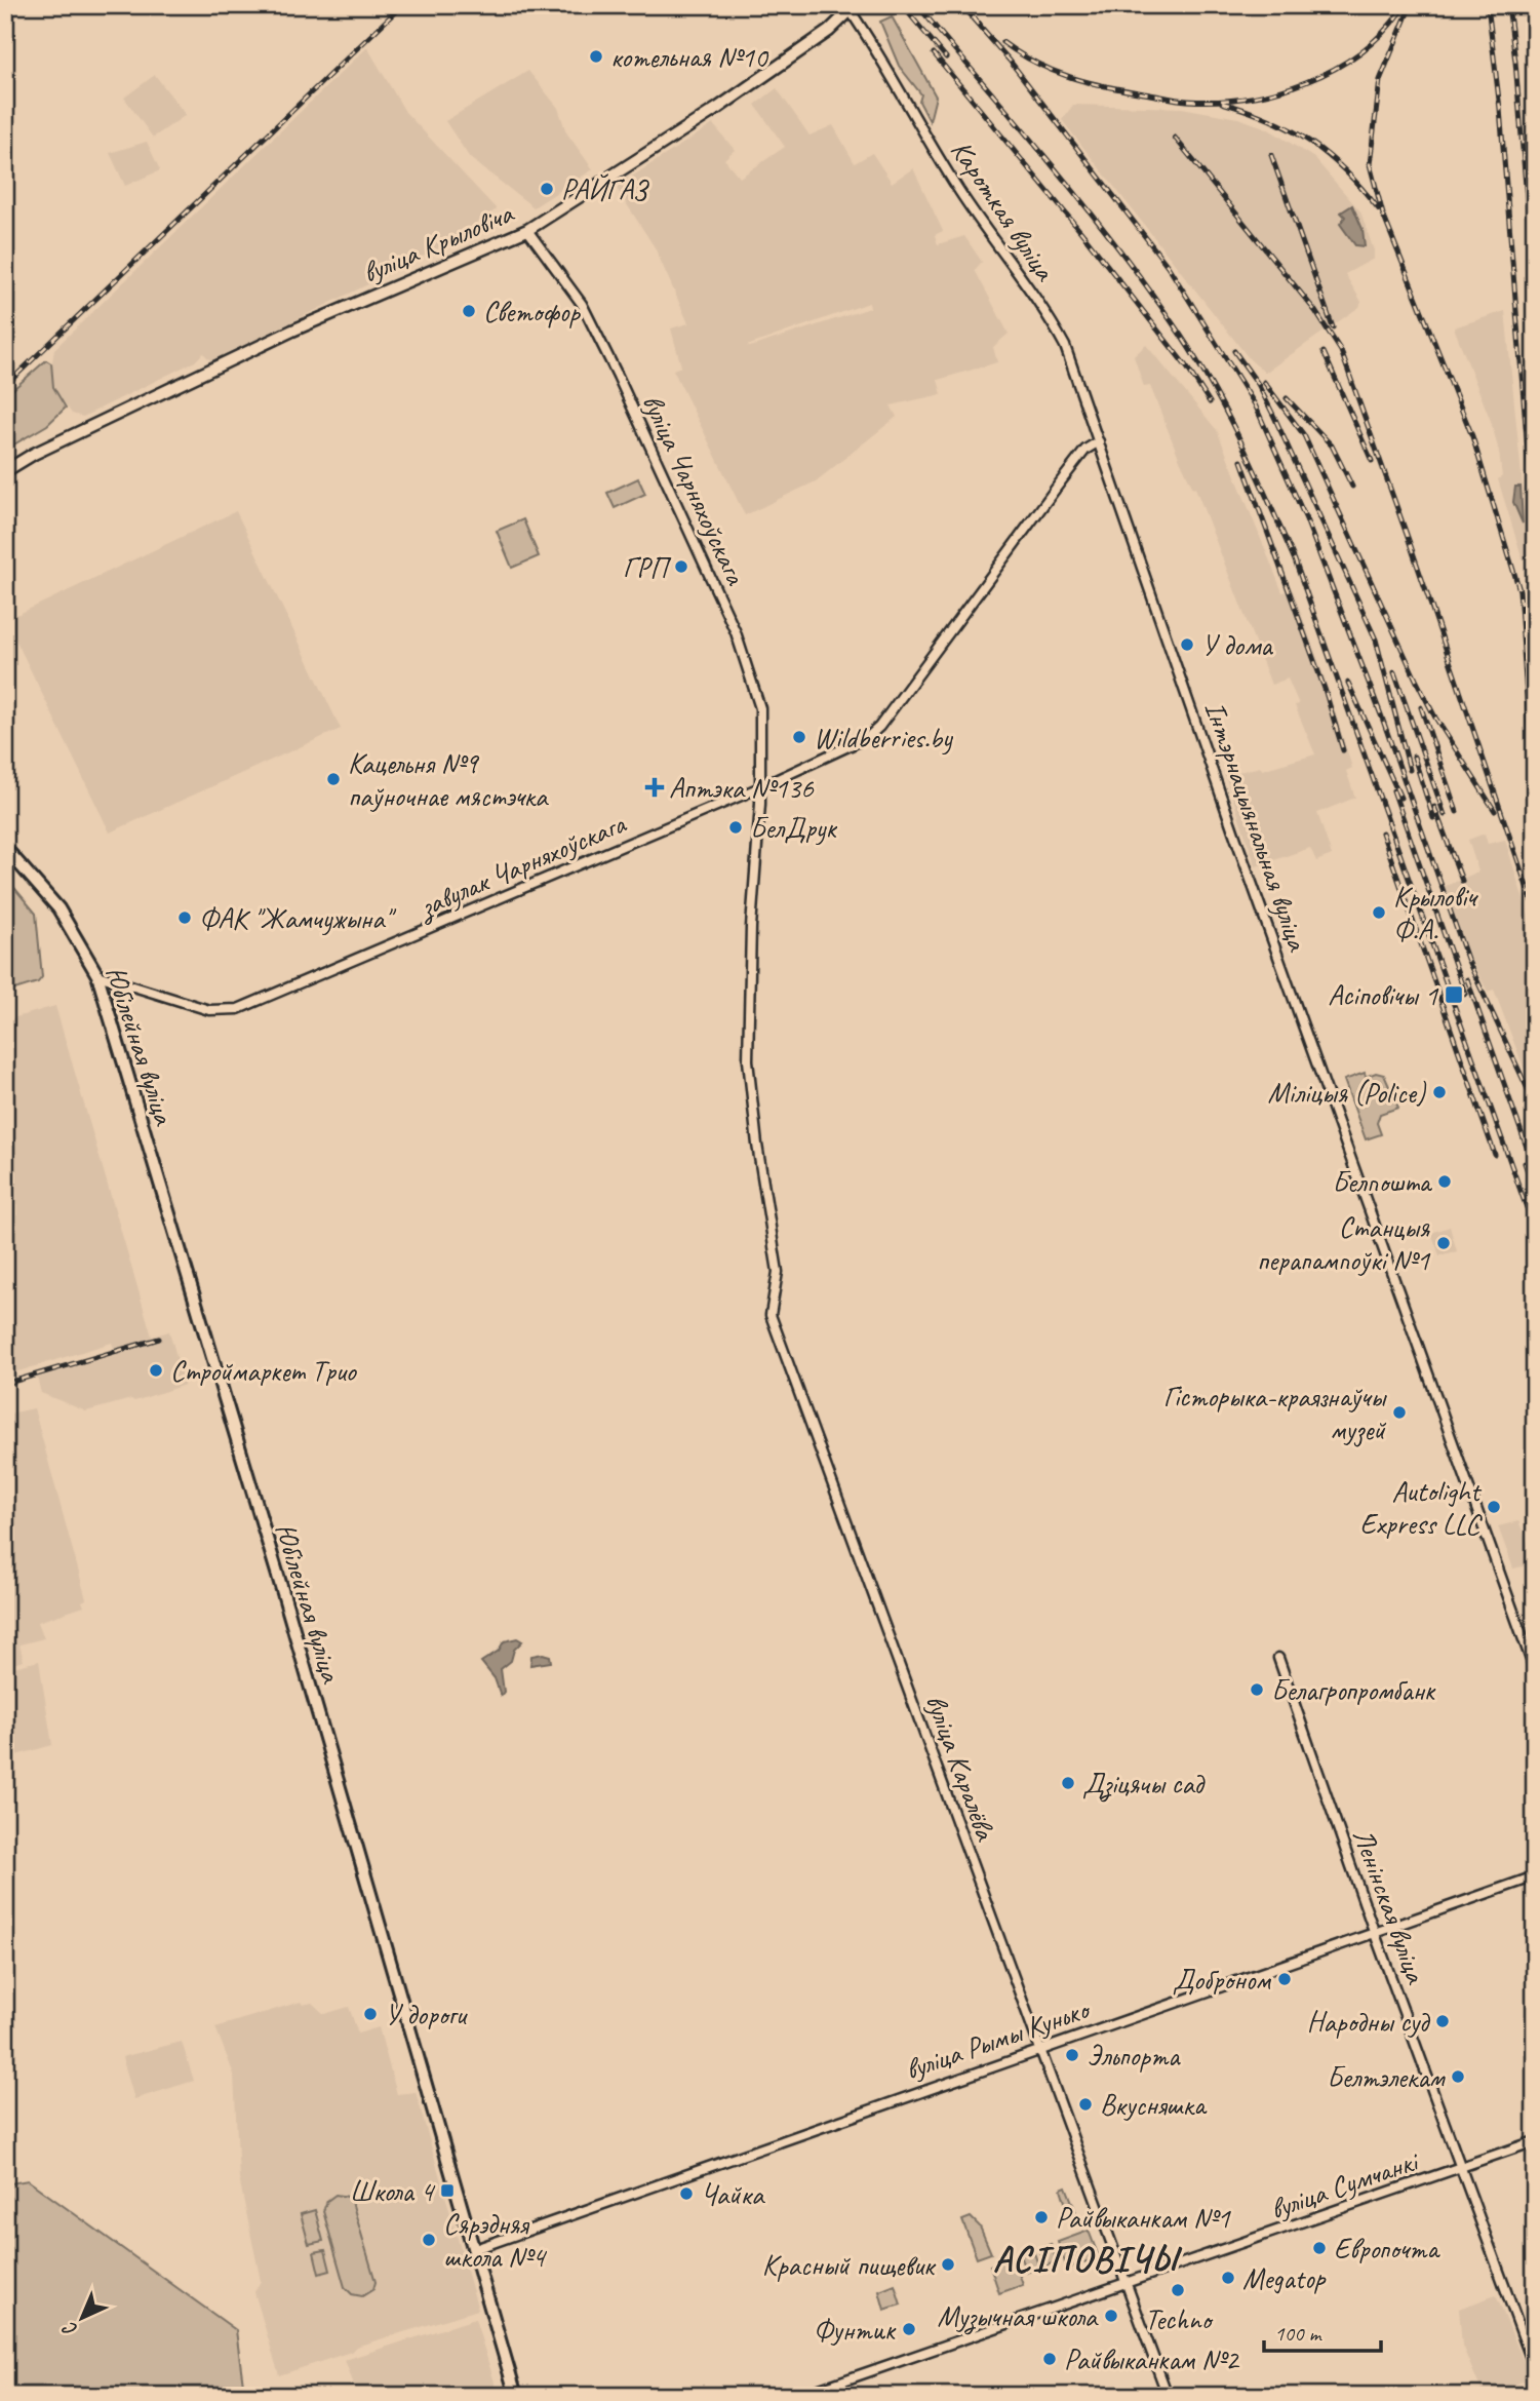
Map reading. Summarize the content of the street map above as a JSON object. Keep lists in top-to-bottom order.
{
  "streets": {
    "main road": ["вуліца Крыловіча", "Юбілейная вуліца"],
    "street": [
      "Кароткая вуліца",
      "вуліца Чарняхоўскага",
      "Інтэрнацыянальная вуліца",
      "завулак Чарняхоўскага",
      "вуліца Каралёва",
      "Ленінская вуліца",
      "вуліца Рымы Кунько",
      "вуліца Сумчанкі"
    ]
  },
  "crossings": [
    ["Кароткая вуліца", "вуліца Крыловіча"],
    ["Кароткая вуліца", "Інтэрнацыянальная вуліца"],
    ["вуліца Крыловіча", "вуліца Чарняхоўскага"],
    ["вуліца Чарняхоўскага", "завулак Чарняхоўскага"],
    ["вуліца Чарняхоўскага", "вуліца Каралёва"],
    ["завулак Чарняхоўскага", "Юбілейная вуліца"],
    ["Юбілейная вуліца", "вуліца Рымы Кунько"],
    ["вуліца Каралёва", "вуліца Рымы Кунько"],
    ["вуліца Каралёва", "вуліца Сумчанкі"],
    ["Ленінская вуліца", "вуліца Рымы Кунько"],
    ["Ленінская вуліца", "вуліца Сумчанкі"]
  ],
  "districts": ["АСІПОВІЧЫ"],
  "places": {
    "other": [
      "котельная №10",
      "РАЙГАЗ",
      "Светофор",
      "ГРП",
      "У дома",
      "Wildberries.by",
      "Кацельня №9 паўночнае мястэчка",
      "БелДрук",
      "Крыловіч Ф.А.",
      "ФАК \"Жамчужына\"",
      "Міліцыя (Police)",
      "Белпошта",
      "Станцыя перапампоўкі №1",
      "Строймаркет Трио",
      "Гісторыка-краязнаўчы музей",
      "Autolight Express LLC",
      "Белагропромбанк",
      "Дзіцячы сад",
      "Доброном",
      "У дороги",
      "Народны суд",
      "Эльпорта",
      "Белтэлекам",
      "Вкусняшка",
      "Чайка",
      "Райвыканкам №1",
      "Сярэдняя школа №4",
      "Европочта",
      "Красный пищевик",
      "Megatop",
      "Techno",
      "Музычная школа",
      "Фунтик",
      "Райвыканкам №2"
    ],
    "health": ["Аптэка №136"],
    "transit": ["Асіповічы 1", "Школа 4"]
  },
  "scale_bar": "100 m",
  "north": "bottom left"
}
